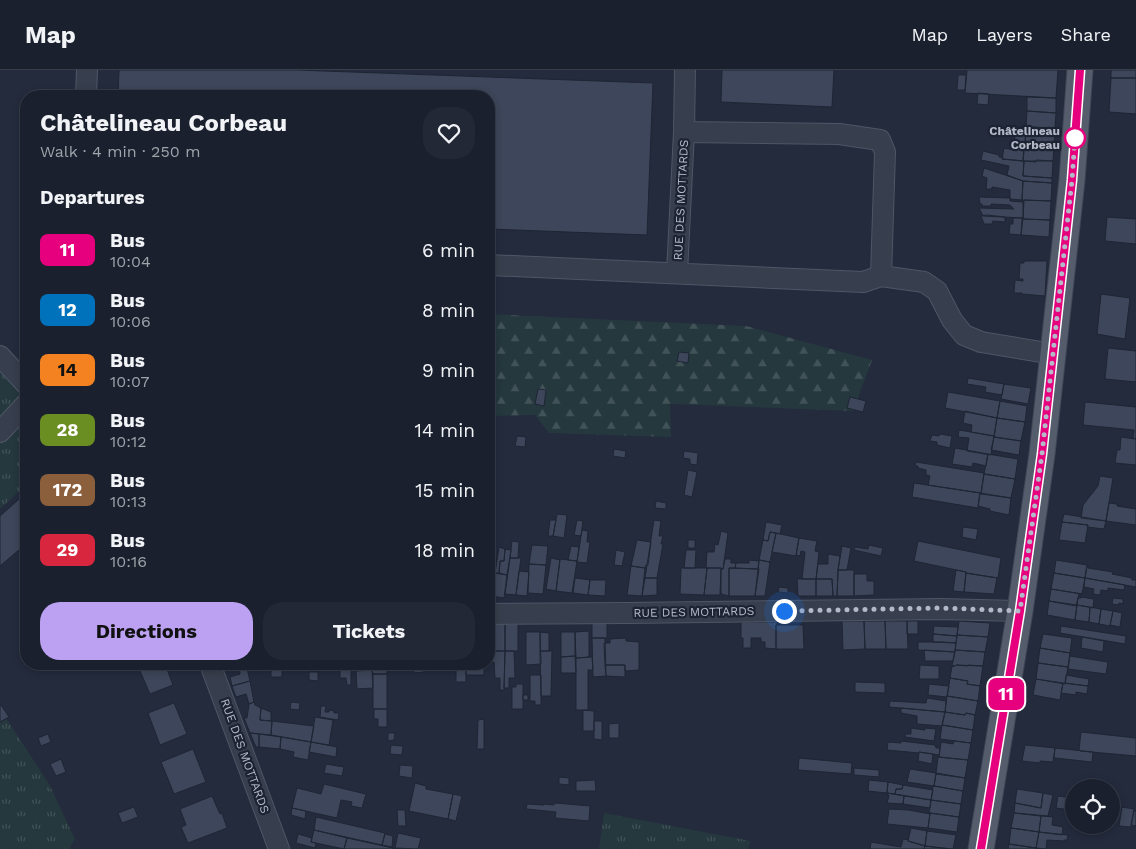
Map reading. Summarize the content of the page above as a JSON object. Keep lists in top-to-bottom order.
{
  "streets": {
    "street": ["RUE DES MOTTARDS"]
  },
  "places": ["Châtelineau Corbeau"],
  "lines": ["bus line 11"],
  "page": {
    "header": "Map",
    "nav": ["Map", "Layers", "Share"],
    "on_map": "11",
    "heading": [
      ["Châtelineau Corbeau", "Walk · 4 min · 250 m"],
      "Departures"
    ],
    "list": [
      {
        "mark": "11",
        "name": "Bus",
        "note": "10:04",
        "value": "6 min"
      },
      {
        "mark": "12",
        "name": "Bus",
        "note": "10:06",
        "value": "8 min"
      },
      {
        "mark": "14",
        "name": "Bus",
        "note": "10:07",
        "value": "9 min"
      },
      {
        "mark": "28",
        "name": "Bus",
        "note": "10:12",
        "value": "14 min"
      },
      {
        "mark": "172",
        "name": "Bus",
        "note": "10:13",
        "value": "15 min"
      },
      {
        "mark": "29",
        "name": "Bus",
        "note": "10:16",
        "value": "18 min"
      }
    ],
    "buttons": ["Directions", "Tickets"]
  }
}
